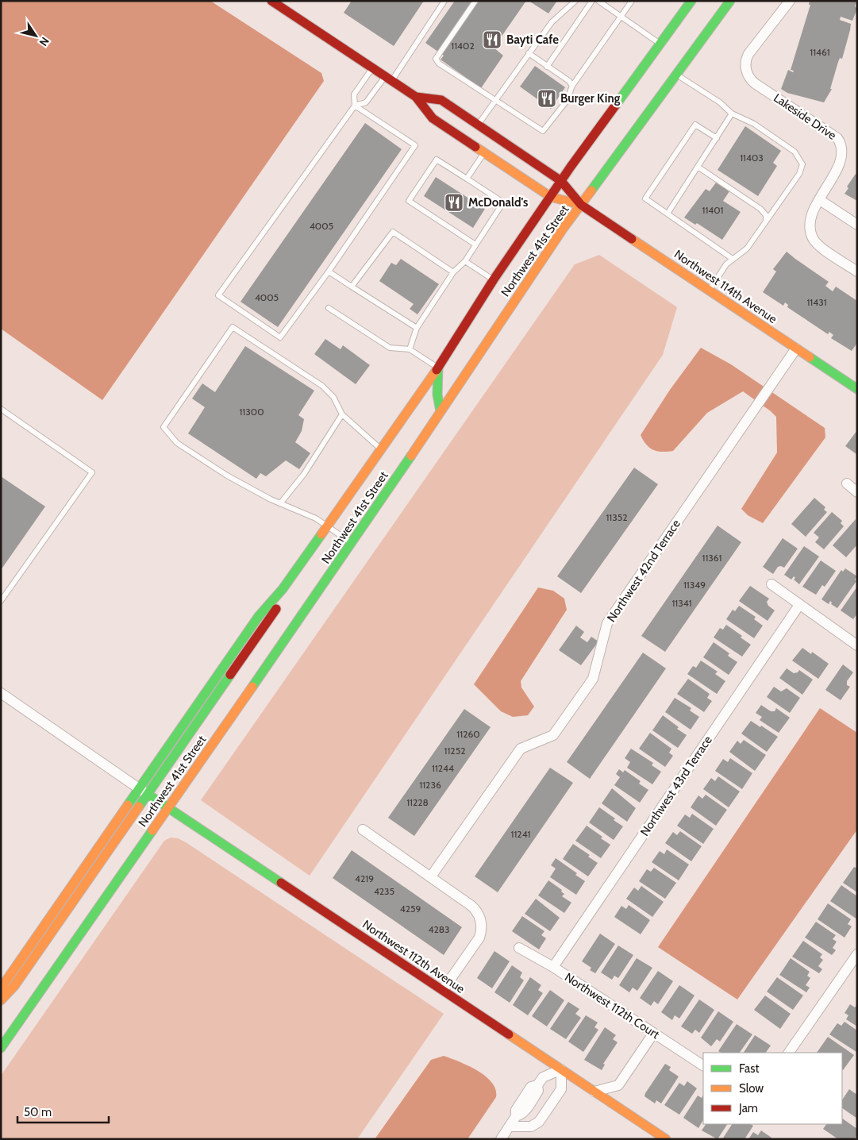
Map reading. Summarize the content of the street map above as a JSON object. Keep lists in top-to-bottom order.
{
  "streets": {
    "main road": ["Northwest 41st Street", "Northwest 114th Avenue", "Northwest 112th Avenue"],
    "street": [
      "Lakeside Drive",
      "Northwest 42nd Terrace",
      "Northwest 43rd Terrace",
      "Northwest 112th Court"
    ]
  },
  "crossings": [
    ["Northwest 41st Street", "Northwest 114th Avenue"],
    ["Northwest 41st Street", "Northwest 112th Avenue"],
    ["Northwest 114th Avenue", "Northwest 42nd Terrace"],
    ["Northwest 43rd Terrace", "Northwest 112th Court"]
  ],
  "places": {
    "restaurant": ["Bayti Cafe", "Burger King", "McDonald's"]
  },
  "house_numbers": [
    "11402",
    "11461",
    "11403",
    "11401",
    "4005",
    "4005",
    "11431",
    "11300",
    "11352",
    "11361",
    "11349",
    "11341",
    "11260",
    "11252",
    "11244",
    "11236",
    "11228",
    "11241",
    "4219",
    "4235",
    "4259",
    "4283"
  ],
  "legend": ["Fast", "Slow", "Jam"],
  "scale_bar": "50 m",
  "north": "bottom right"
}
